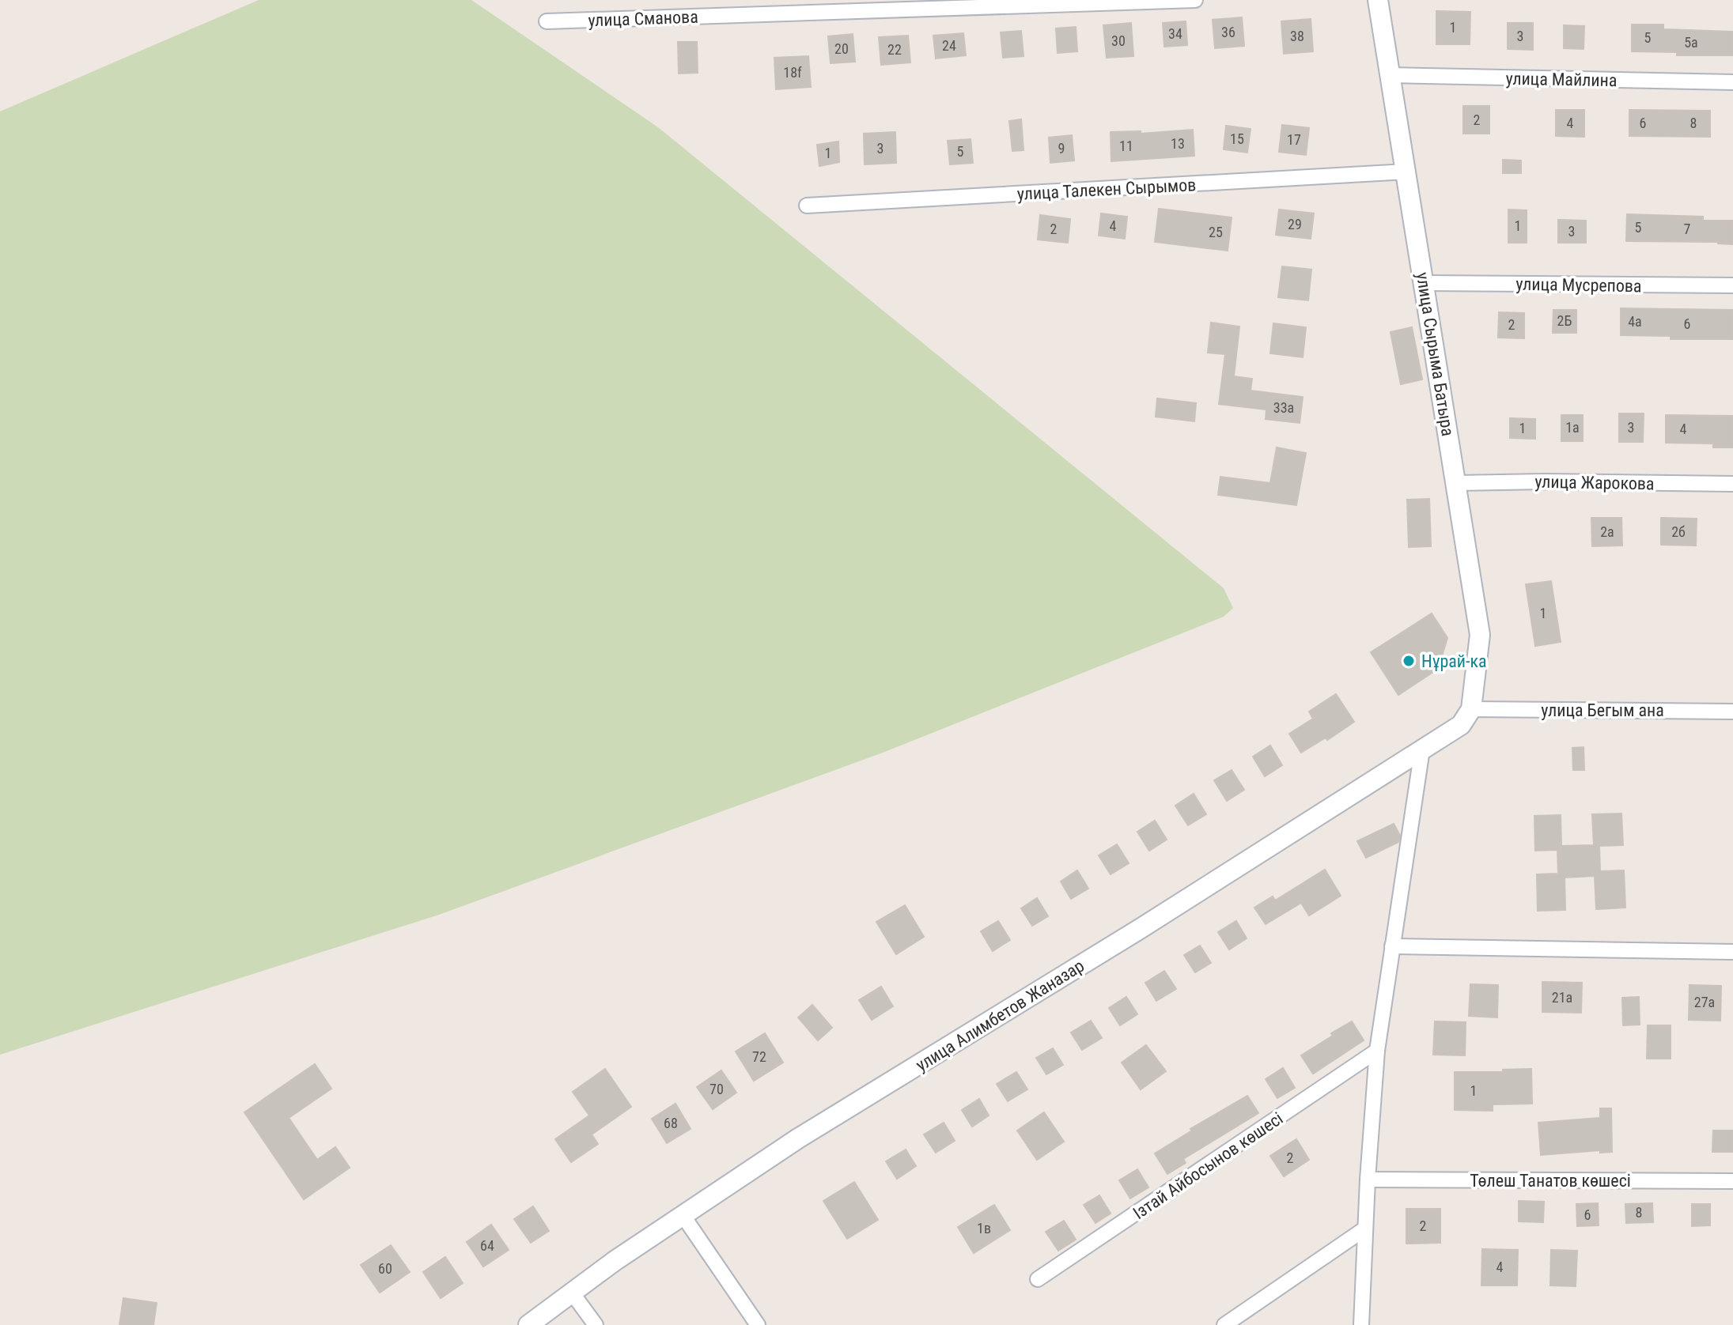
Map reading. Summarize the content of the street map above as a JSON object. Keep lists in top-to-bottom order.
{
  "streets": {
    "street": [
      "улица Сманова",
      "улица Майлина",
      "улица Талекен Сырымов",
      "улица Мусрепова",
      "улица Сырыма Батыра",
      "улица Жарокова",
      "улица Бегым ана",
      "улица Алимбетов Жаназар",
      "Ізтай Айбосынов көшесі",
      "Төлеш Танатов көшесі"
    ]
  },
  "crossings": [
    ["улица Майлина", "улица Сырыма Батыра"],
    ["улица Талекен Сырымов", "улица Сырыма Батыра"],
    ["улица Мусрепова", "улица Сырыма Батыра"],
    ["улица Сырыма Батыра", "улица Жарокова"],
    ["улица Сырыма Батыра", "улица Бегым ана"],
    ["улица Сырыма Батыра", "улица Алимбетов Жаназар"],
    ["улица Бегым ана", "улица Алимбетов Жаназар"]
  ],
  "places": ["Нұрай-ка"],
  "house_numbers": [
    "1",
    "36",
    "34",
    "38",
    "3",
    "5",
    "30",
    "5а",
    "24",
    "20",
    "22",
    "18f",
    "2",
    "4",
    "6",
    "8",
    "15",
    "17",
    "13",
    "11",
    "3",
    "9",
    "5",
    "1",
    "29",
    "4",
    "1",
    "5",
    "2",
    "7",
    "3",
    "25",
    "2Б",
    "4а",
    "6",
    "2",
    "33а",
    "1а",
    "3",
    "1",
    "4",
    "2а",
    "2б",
    "1",
    "21а",
    "27а",
    "72",
    "70",
    "1",
    "68",
    "2",
    "8",
    "6",
    "2",
    "1в",
    "64",
    "4",
    "60"
  ]
}
